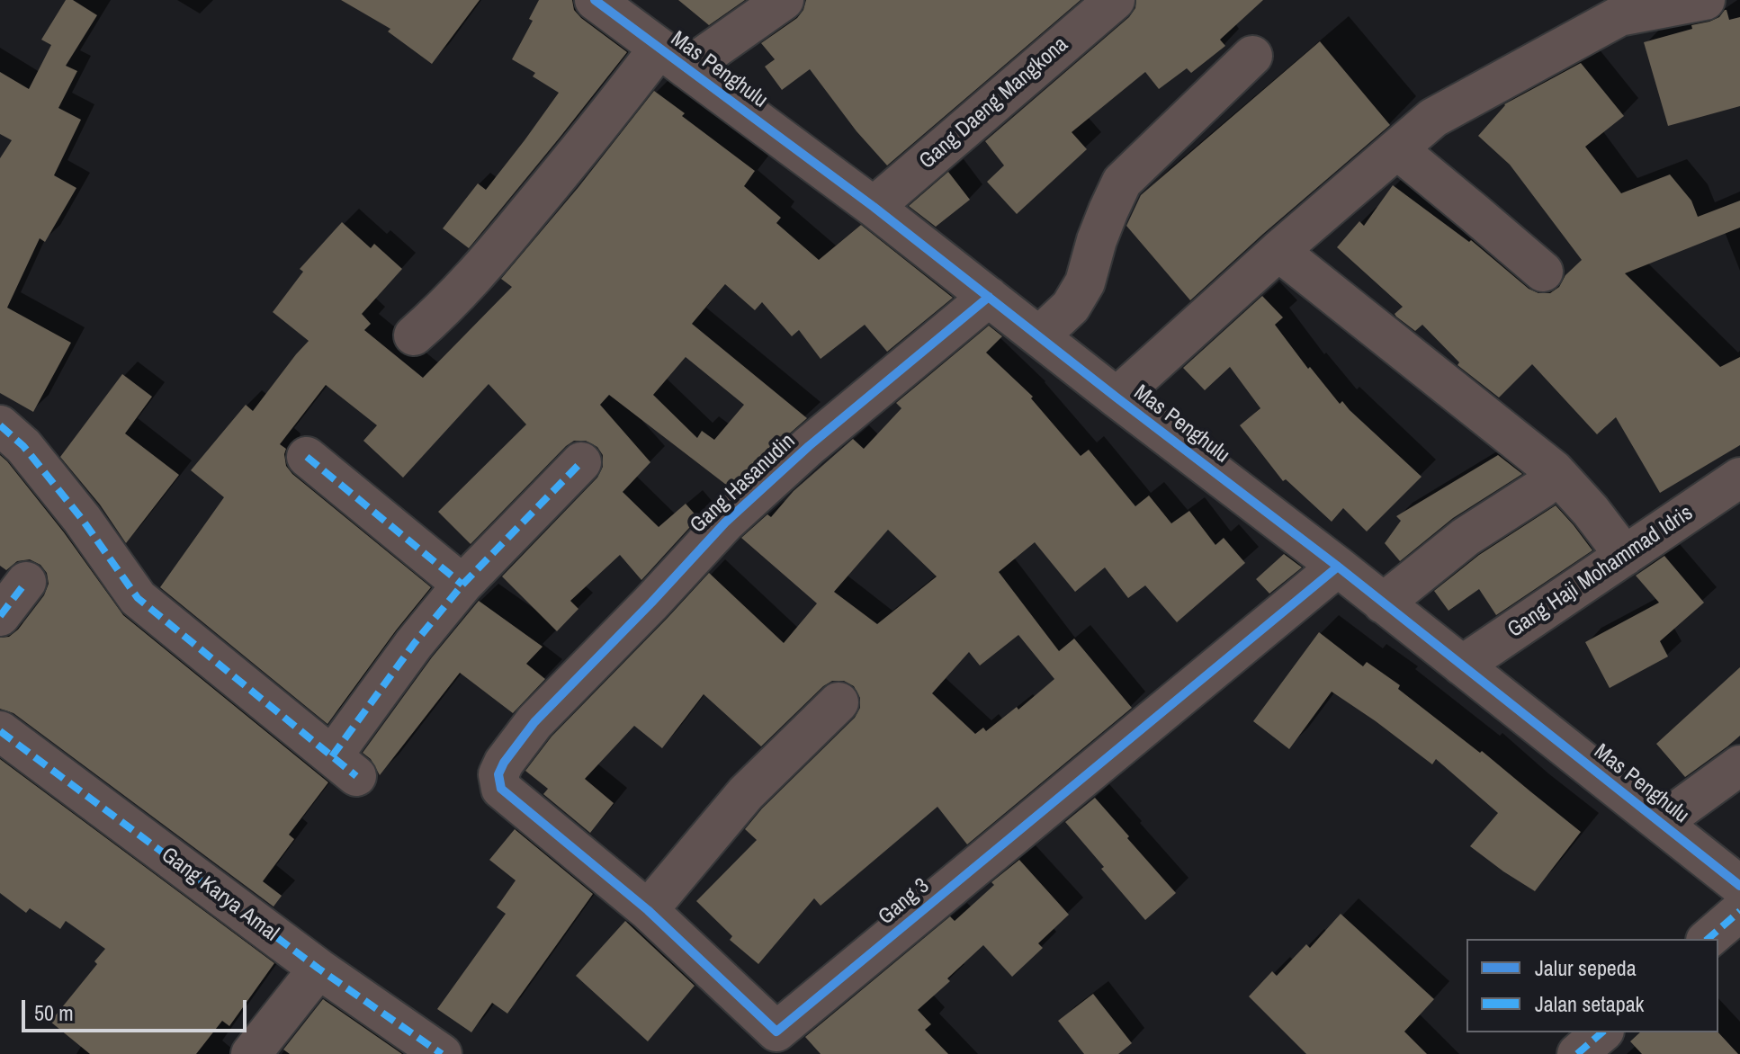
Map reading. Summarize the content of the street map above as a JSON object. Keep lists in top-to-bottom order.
{
  "streets": {
    "street": [
      "Mas Penghulu",
      "Gang Daeng Mangkona",
      "Gang Hasanudin",
      "Gang Haji Mohammad Idris",
      "Gang Karya Amal",
      "Gang 3"
    ]
  },
  "crossings": [
    ["Mas Penghulu", "Gang Daeng Mangkona"],
    ["Mas Penghulu", "Gang Hasanudin"],
    ["Mas Penghulu", "Gang Haji Mohammad Idris"],
    ["Mas Penghulu", "Gang 3"],
    ["Gang Hasanudin", "Gang 3"]
  ],
  "legend": ["Jalur sepeda", "Jalan setapak"],
  "scale_bar": "50 m"
}
